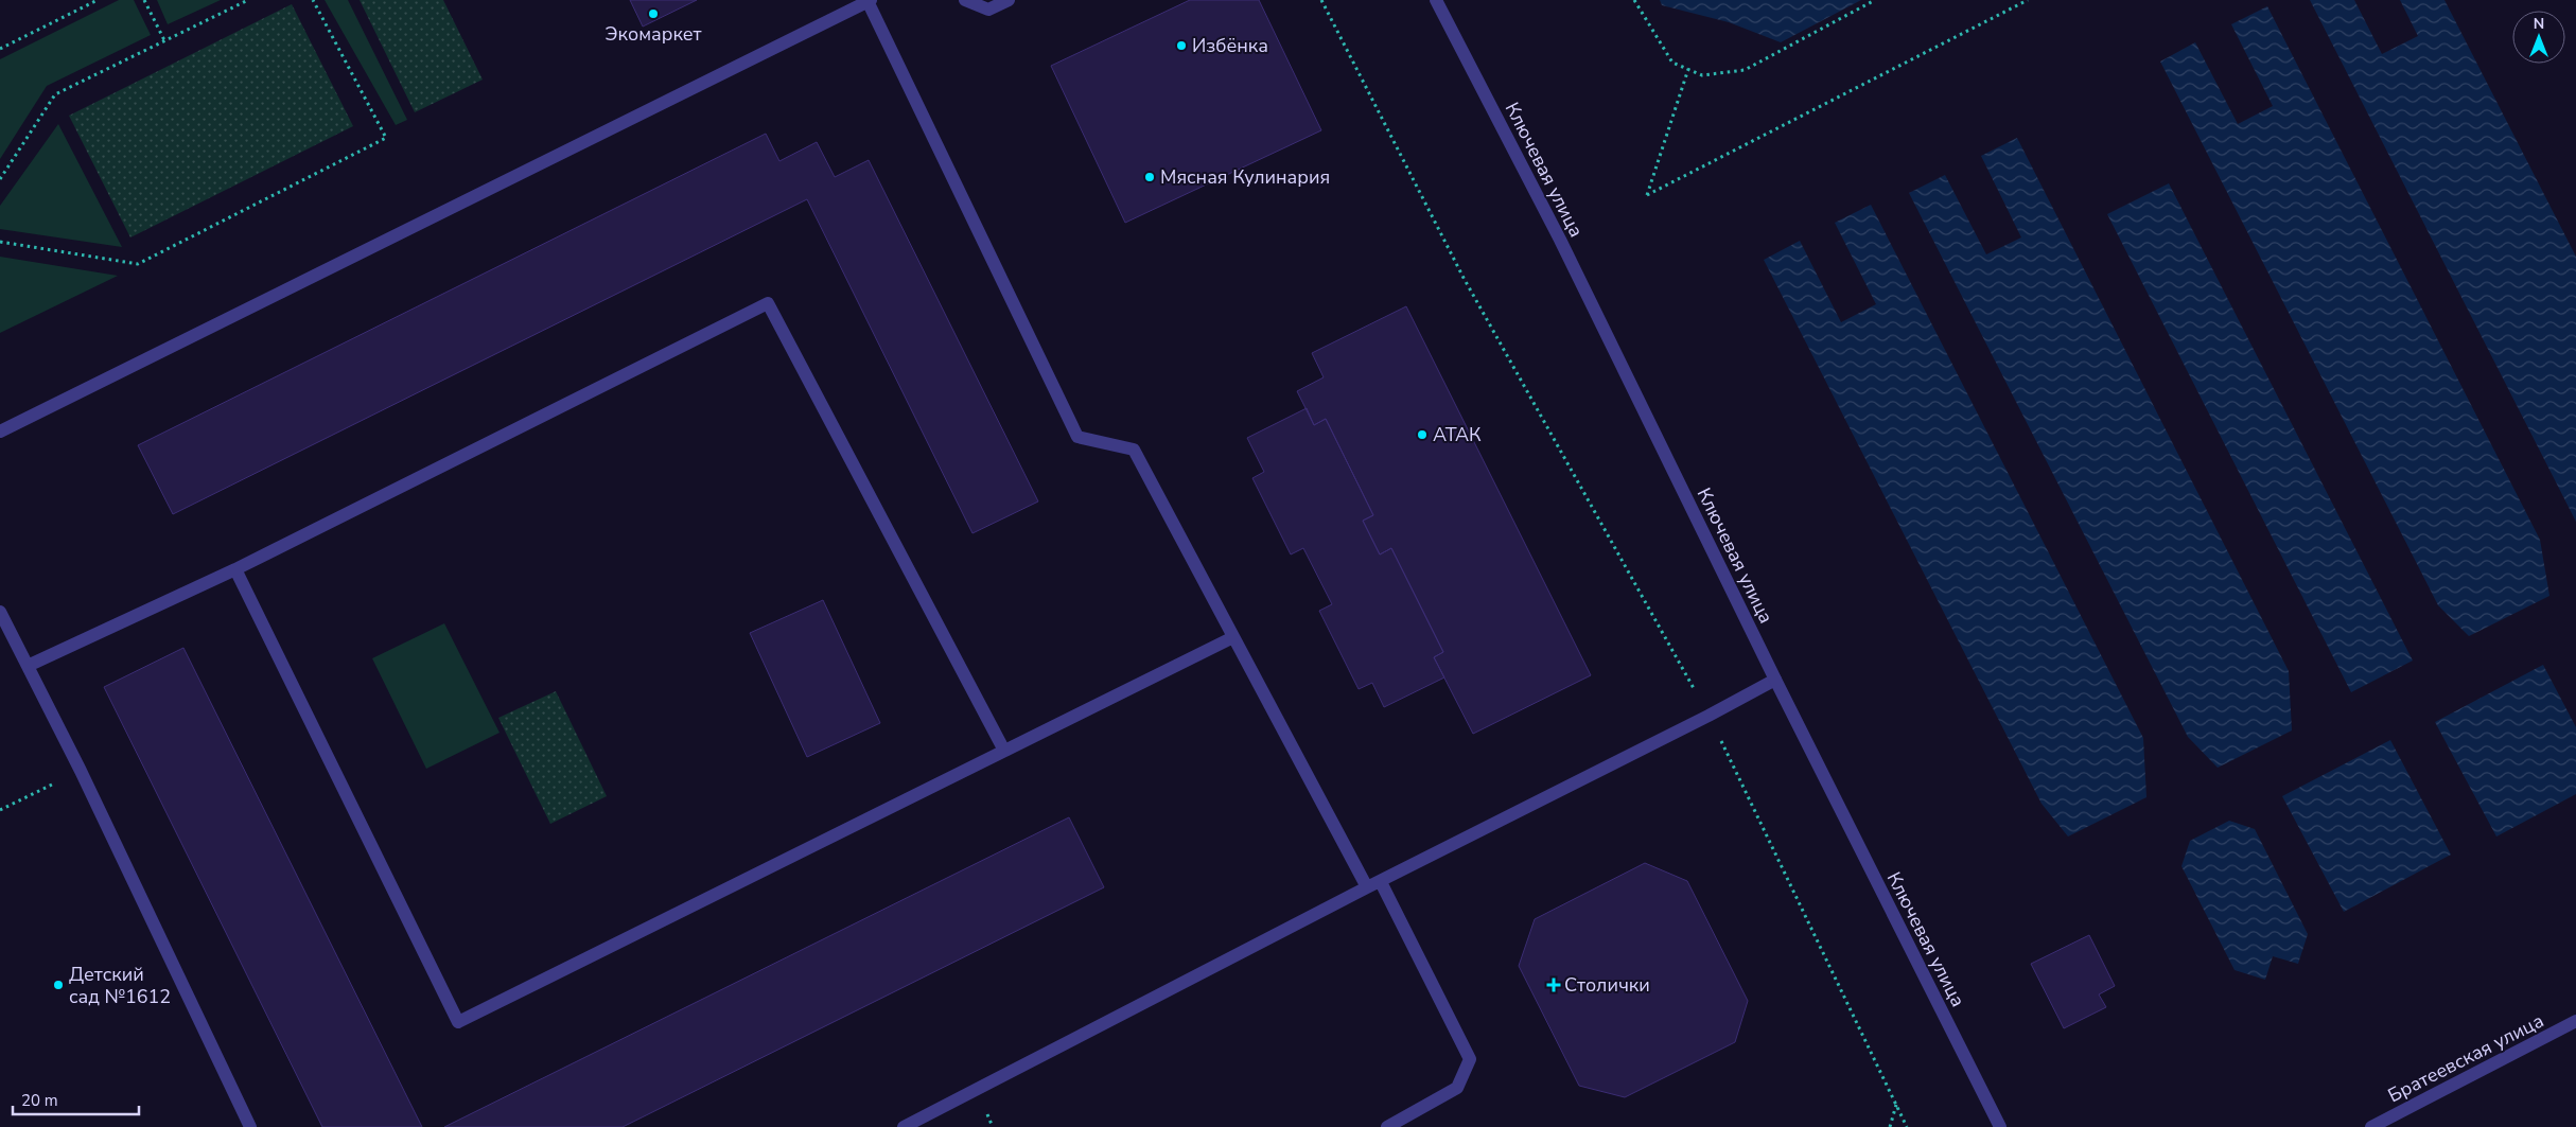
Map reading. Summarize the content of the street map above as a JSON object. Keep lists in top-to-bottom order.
{
  "streets": {
    "street": ["Ключевая улица", "Братеевская улица"]
  },
  "places": {
    "other": [
      "Экомаркет",
      "Избёнка",
      "Мясная Кулинария",
      "АТАК",
      "Детский сад №1612"
    ],
    "health": ["Столички"]
  },
  "scale_bar": "20 m",
  "north": "top"
}
